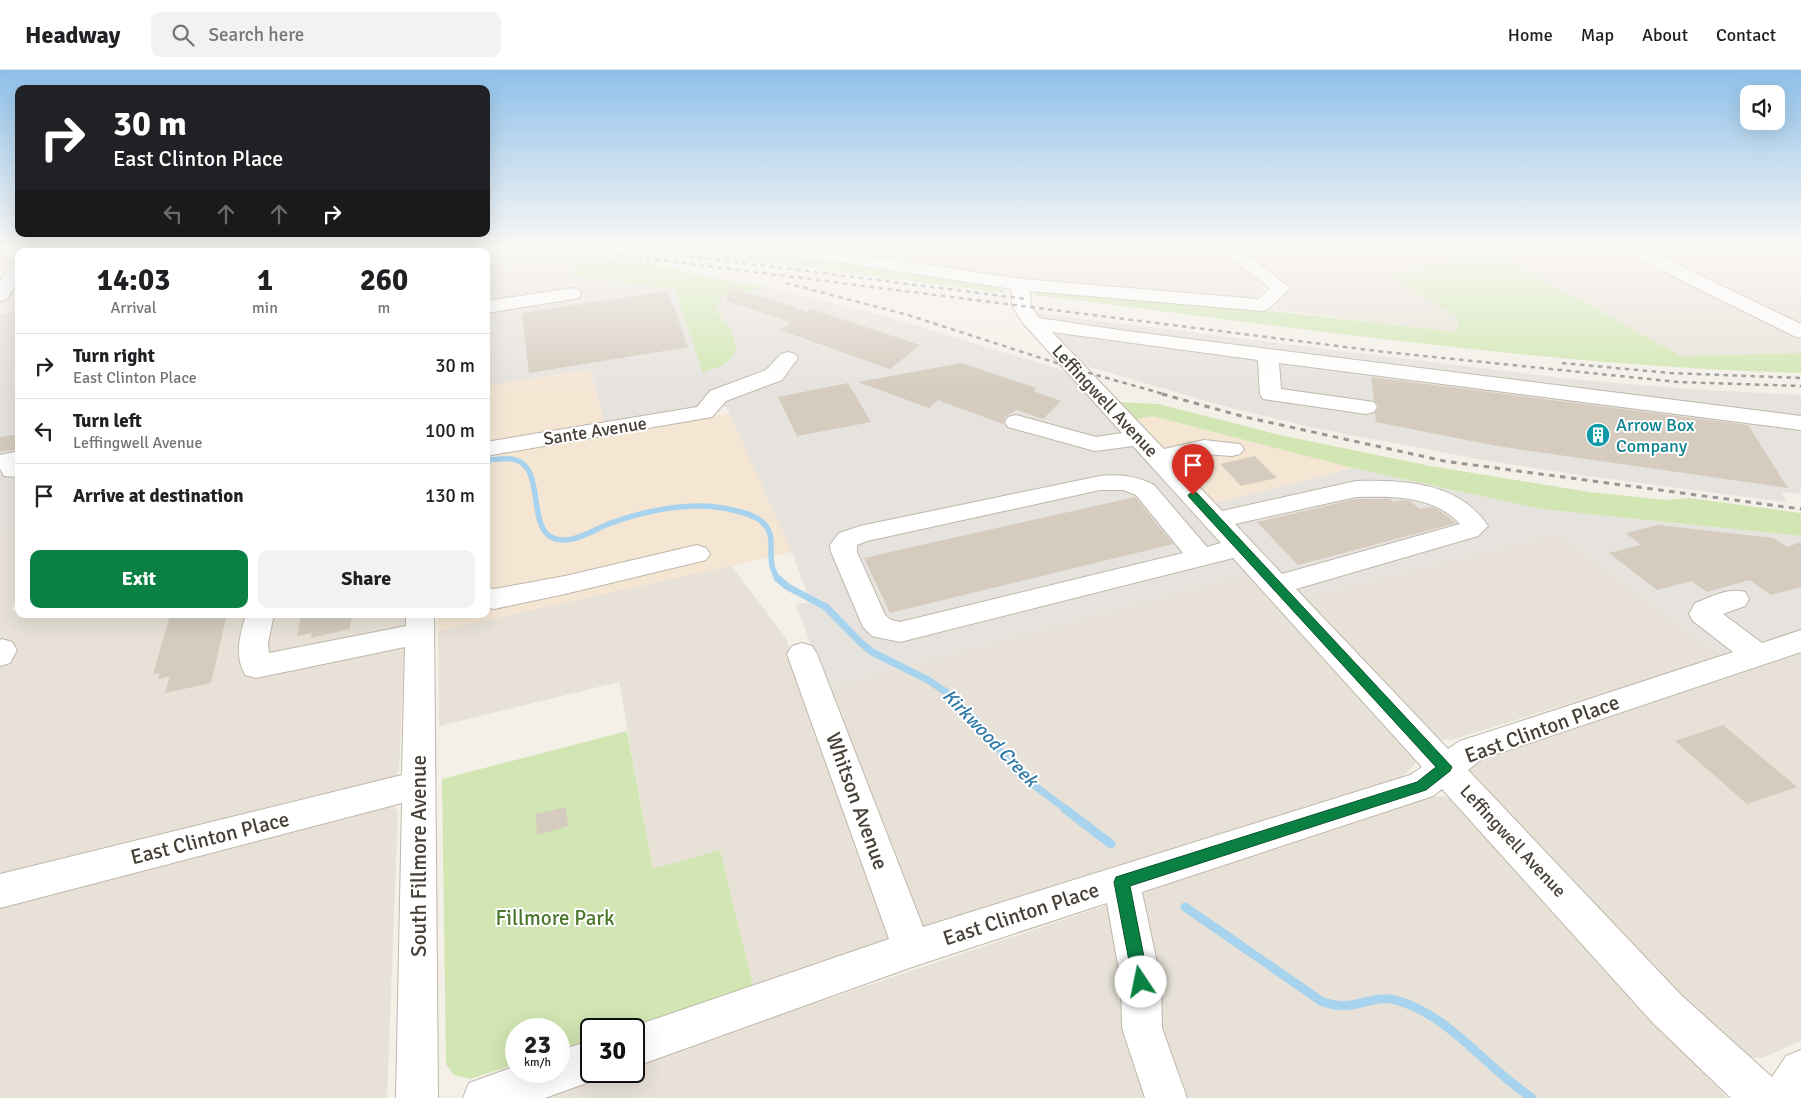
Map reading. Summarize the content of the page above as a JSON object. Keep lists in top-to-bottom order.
{
  "streets": {
    "street": [
      "Leffingwell Avenue",
      "Sante Avenue",
      "East Clinton Place",
      "Whitson Avenue",
      "South Fillmore Avenue"
    ]
  },
  "crossings": [
    ["Leffingwell Avenue", "East Clinton Place"],
    ["East Clinton Place", "Whitson Avenue"],
    ["East Clinton Place", "South Fillmore Avenue"]
  ],
  "water": ["Kirkwood Creek"],
  "parks": ["Fillmore Park"],
  "places": {
    "building": ["Arrow Box Company"]
  },
  "page": {
    "header": "Headway",
    "search": "Search here",
    "nav": [
      "Home",
      "Map",
      "About",
      "Contact"
    ],
    "turn": ["30 m", "East Clinton Place"],
    "eta": [
      "14:03",
      "Arrival",
      "1",
      "min",
      "260",
      "m"
    ],
    "list": [
      {
        "name": "Turn right",
        "note": "East Clinton Place",
        "value": "30 m"
      },
      {
        "name": "Turn left",
        "note": "Leffingwell Avenue",
        "value": "100 m"
      },
      {
        "name": "Arrive at destination",
        "value": "130 m"
      }
    ],
    "buttons": ["Exit", "Share"],
    "speed": "23 km/h",
    "limit": "30"
  }
}
